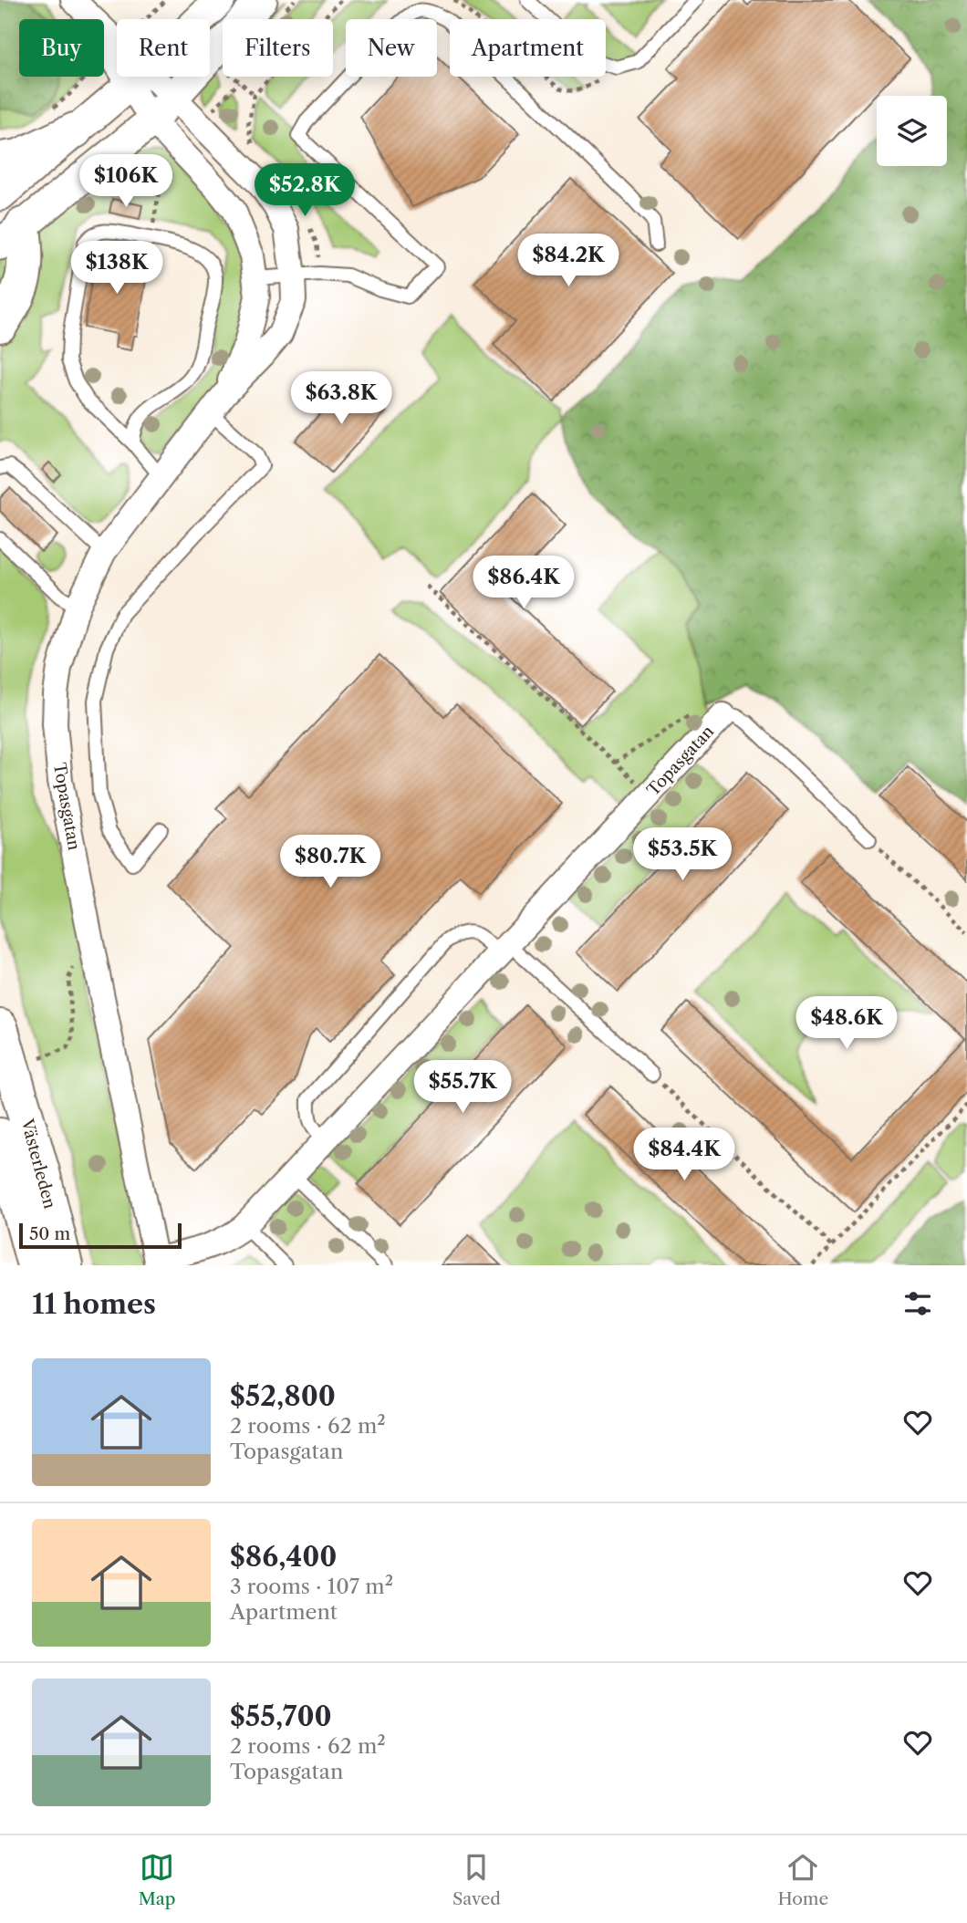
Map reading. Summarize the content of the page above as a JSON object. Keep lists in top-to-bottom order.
{
  "streets": {
    "highway": ["Västerleden"],
    "street": ["Topasgatan"]
  },
  "scale_bar": "50 m",
  "page": {
    "chip": [
      "Buy",
      "Rent",
      "Filters",
      "New",
      "Apartment"
    ],
    "price": [
      "$106K",
      "$52.8K",
      "$84.2K",
      "$138K",
      "$63.8K",
      "$86.4K",
      "$53.5K",
      "$80.7K",
      "$48.6K",
      "$55.7K",
      "$84.4K"
    ],
    "scale": "50 m",
    "heading": "11 homes",
    "list": [
      {
        "name": "$52,800",
        "note": "2 rooms · 62 m² · Topasgatan"
      },
      {
        "name": "$86,400",
        "note": "3 rooms · 107 m² · Apartment"
      },
      {
        "name": "$55,700",
        "note": "2 rooms · 62 m² · Topasgatan"
      }
    ],
    "tabs": ["Map", "Saved", "Home"]
  }
}
